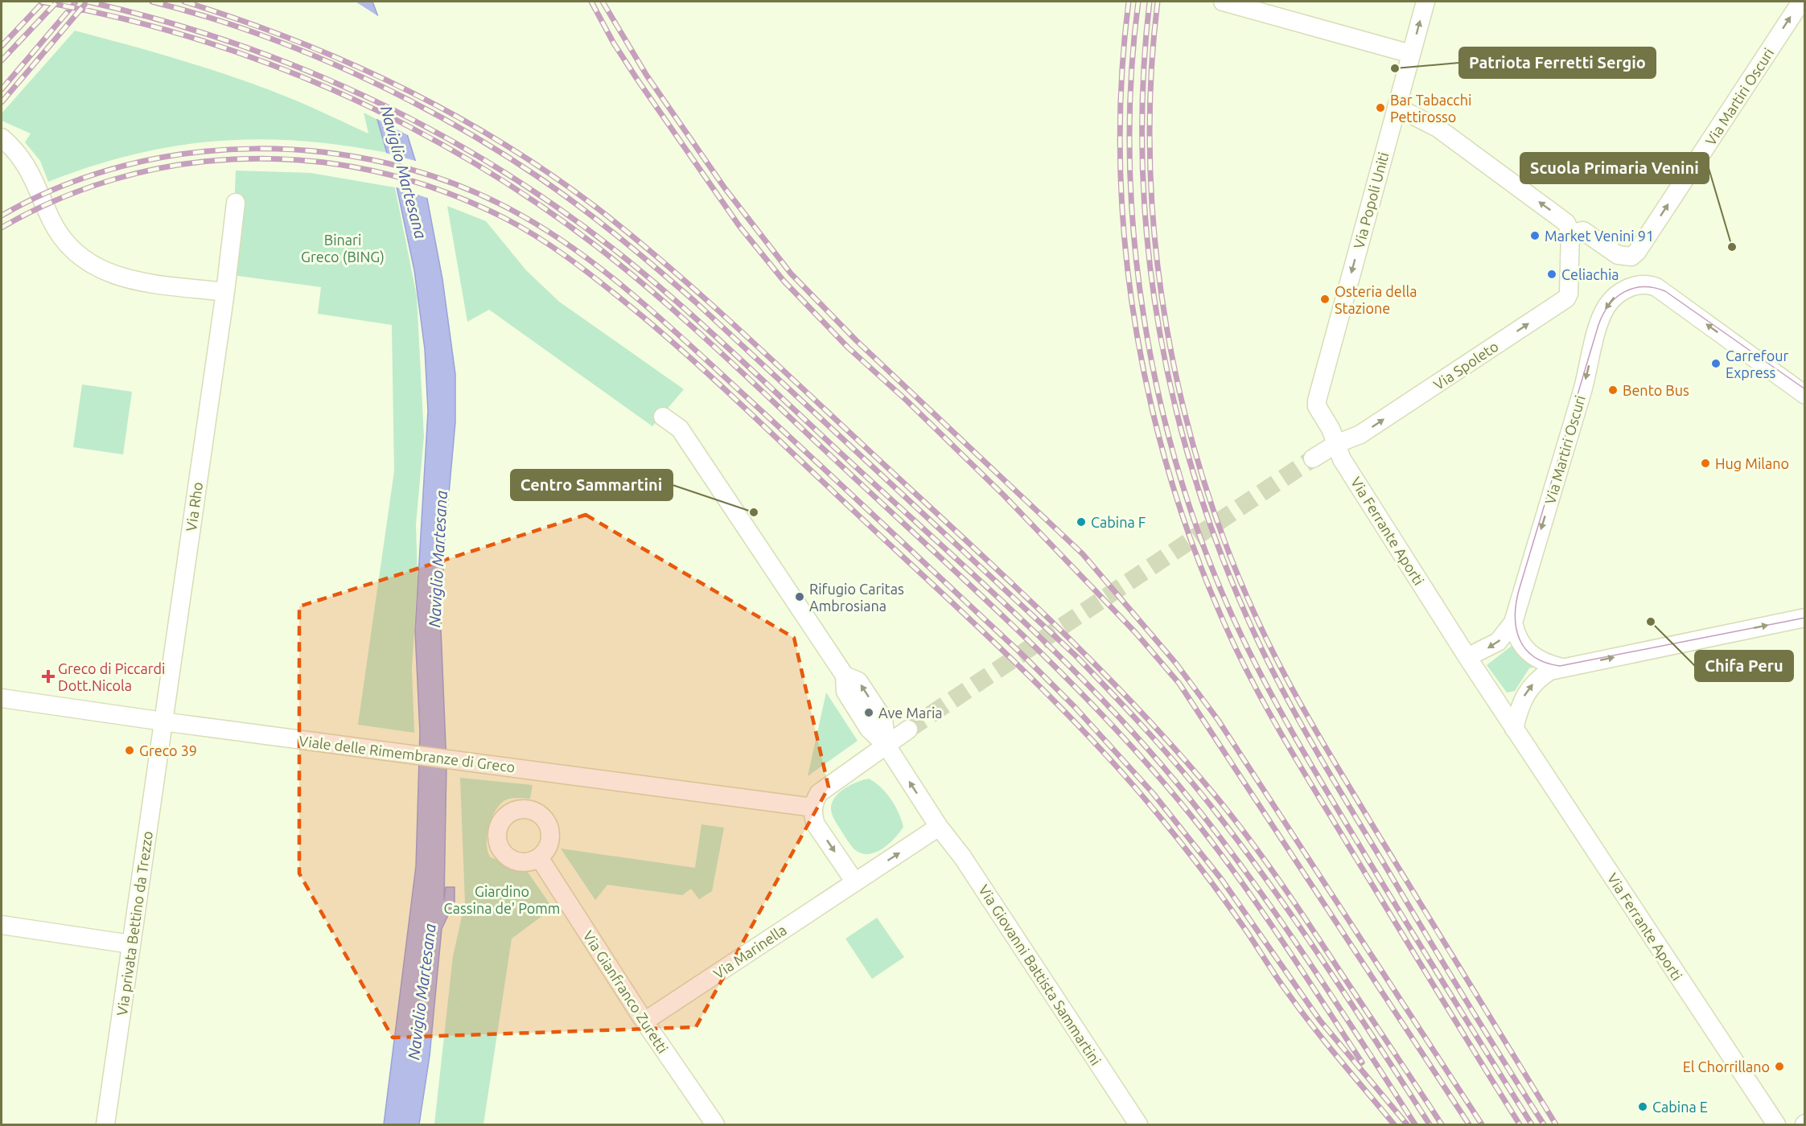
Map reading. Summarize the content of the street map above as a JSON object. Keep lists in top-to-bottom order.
{
  "streets": {
    "street": [
      "Via Martiri Oscuri",
      "Via Popoli Uniti",
      "Via Spoleto",
      "Via Rho",
      "Via Ferrante Aporti",
      "Viale delle Rimembranze di Greco",
      "Via privata Bettino da Trezzo",
      "Via Marinella",
      "Via Giovanni Battista Sammartini",
      "Via Gianfranco Zuretti"
    ]
  },
  "crossings": [
    ["Via Martiri Oscuri", "Via Spoleto"],
    ["Via Popoli Uniti", "Via Ferrante Aporti"],
    ["Via Spoleto", "Via Ferrante Aporti"],
    ["Via Rho", "Viale delle Rimembranze di Greco"],
    ["Via Rho", "Via privata Bettino da Trezzo"],
    ["Viale delle Rimembranze di Greco", "Via privata Bettino da Trezzo"],
    ["Via Marinella", "Via Giovanni Battista Sammartini"],
    ["Via Marinella", "Via Gianfranco Zuretti"]
  ],
  "one_way": ["Via Spoleto"],
  "water": ["Naviglio Martesana"],
  "parks": ["Binari Greco (BING)", "Giardino Cassina de' Pomm"],
  "places": {
    "other": [
      "Patriota Ferretti Sergio",
      "Bar Tabacchi Pettirosso",
      "Market Venini 91",
      "Scuola Primaria Venini",
      "Celiachia",
      "Osteria della Stazione",
      "Carrefour Express",
      "Bento Bus",
      "Hug Milano",
      "Centro Sammartini",
      "Cabina F",
      "Rifugio Caritas Ambrosiana",
      "Chifa Peru",
      "Ave Maria",
      "Greco 39",
      "El Chorrillano",
      "Cabina E"
    ],
    "health": ["Greco di Piccardi Dott.Nicola"]
  }
}
